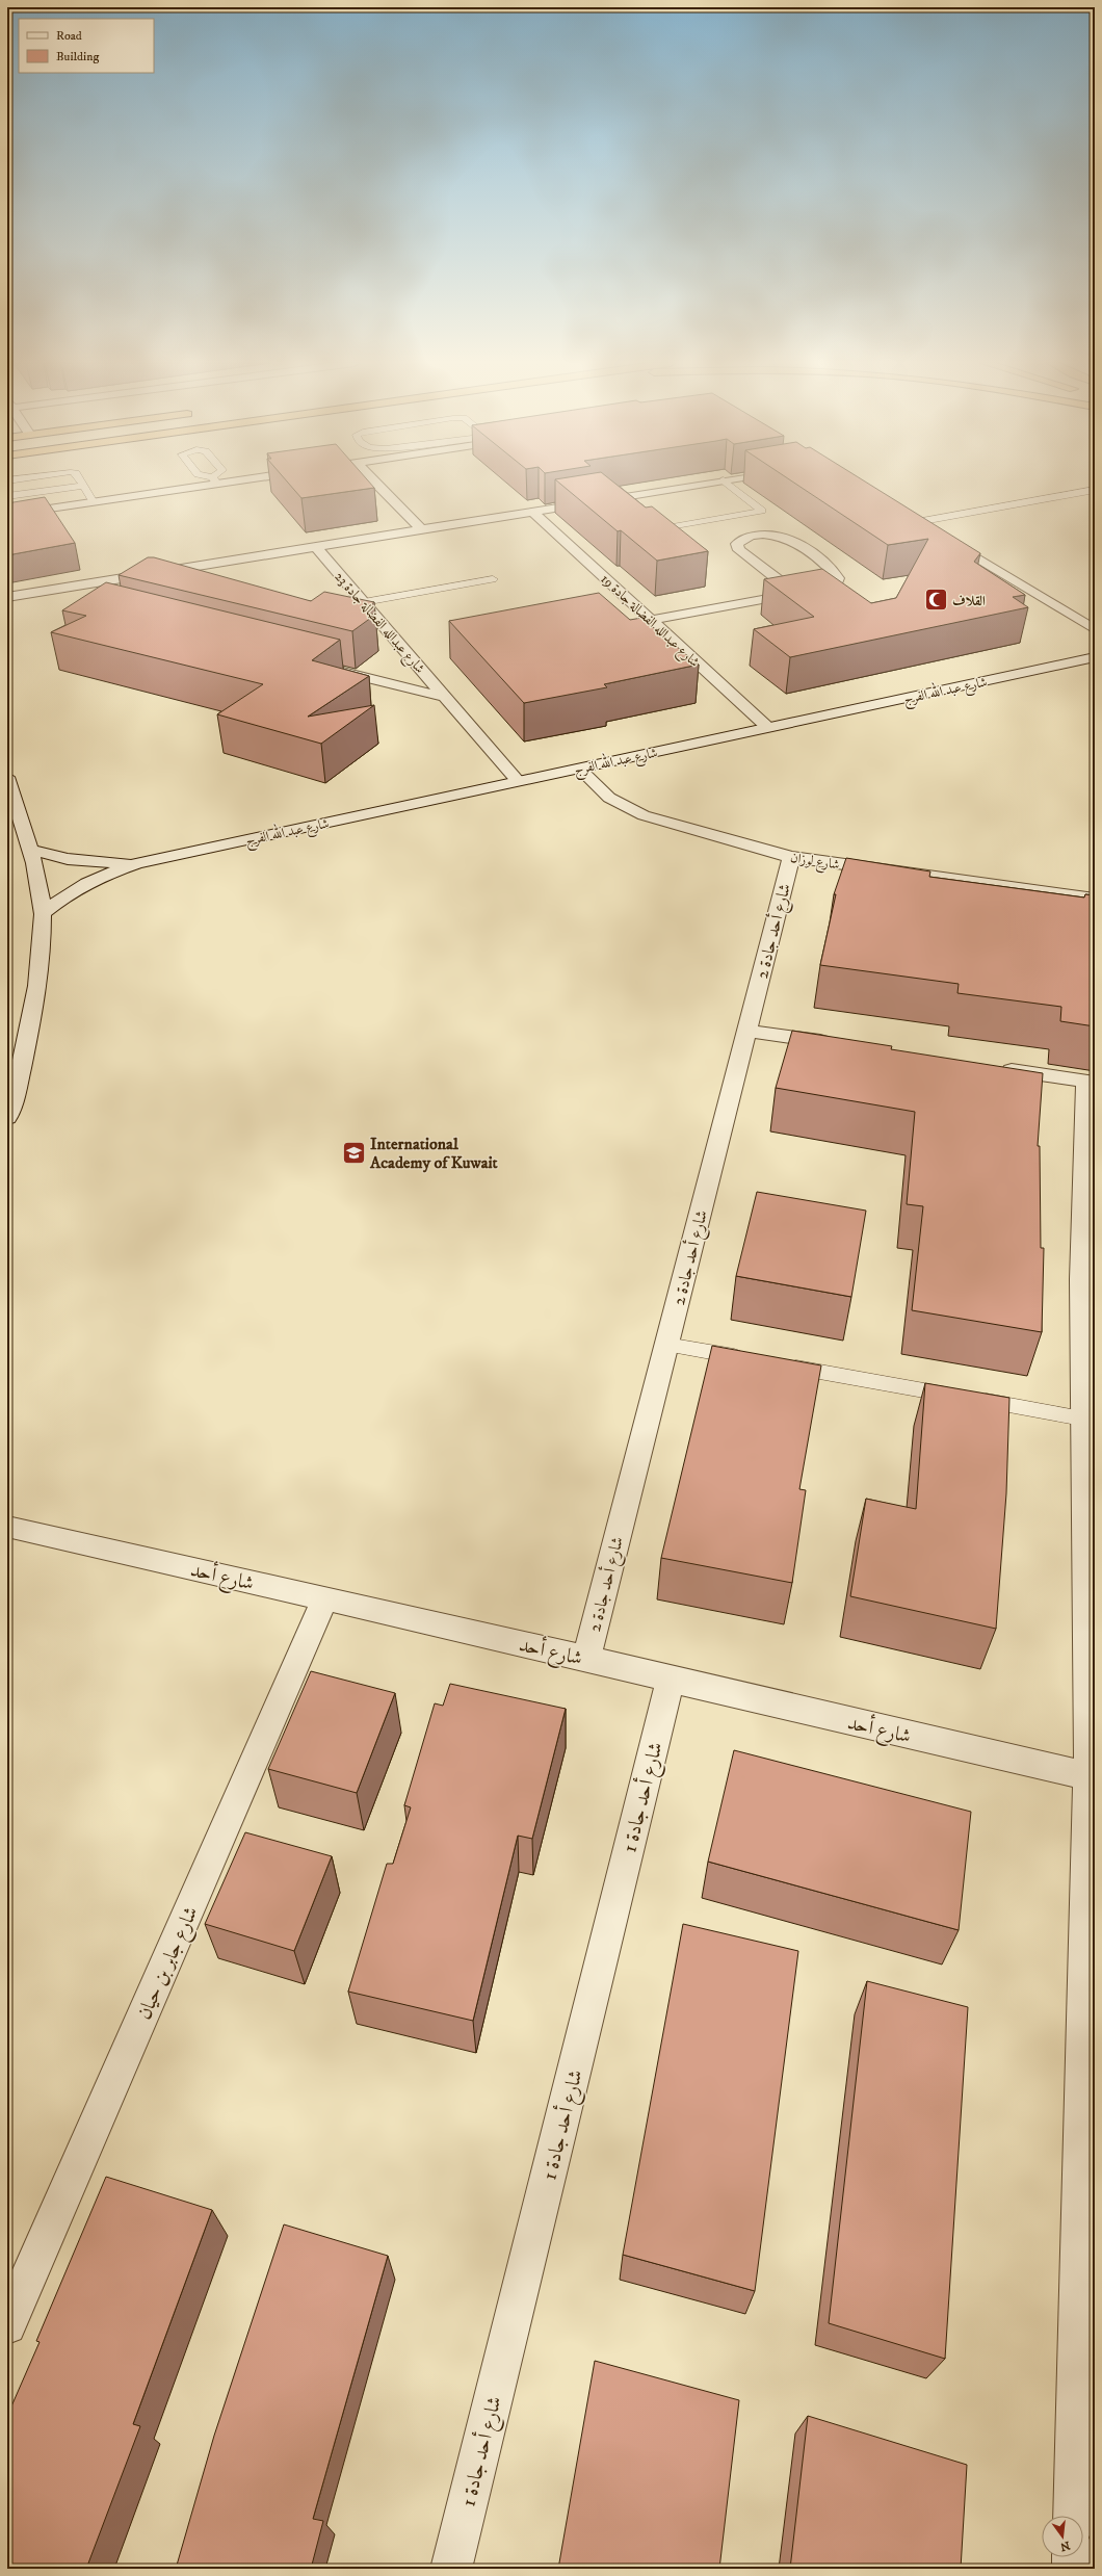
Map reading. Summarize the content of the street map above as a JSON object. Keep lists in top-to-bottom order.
{
  "streets": {
    "street": [
      "شارع عبدالله الفضالة جادة 19",
      "شارع عبدالله الفضالة جادة 23",
      "شارع عبد الله الفرج",
      "شارع لوزان",
      "شارع أحد جادة 2",
      "شارع أحد",
      "شارع أحد جادة 1",
      "شارع جابر بن حيان"
    ]
  },
  "crossings": [
    ["شارع عبدالله الفضالة جادة 19", "شارع عبد الله الفرج"],
    ["شارع عبدالله الفضالة جادة 23", "شارع عبد الله الفرج"],
    ["شارع عبد الله الفرج", "شارع لوزان"],
    ["شارع لوزان", "شارع أحد جادة 2"],
    ["شارع أحد جادة 2", "شارع أحد"],
    ["شارع أحد", "شارع أحد جادة 1"],
    ["شارع أحد", "شارع جابر بن حيان"]
  ],
  "places": {
    "mosque": ["القلاف"],
    "school or university": ["International Academy of Kuwait"]
  },
  "legend": ["Road", "Building"],
  "north": "bottom"
}
